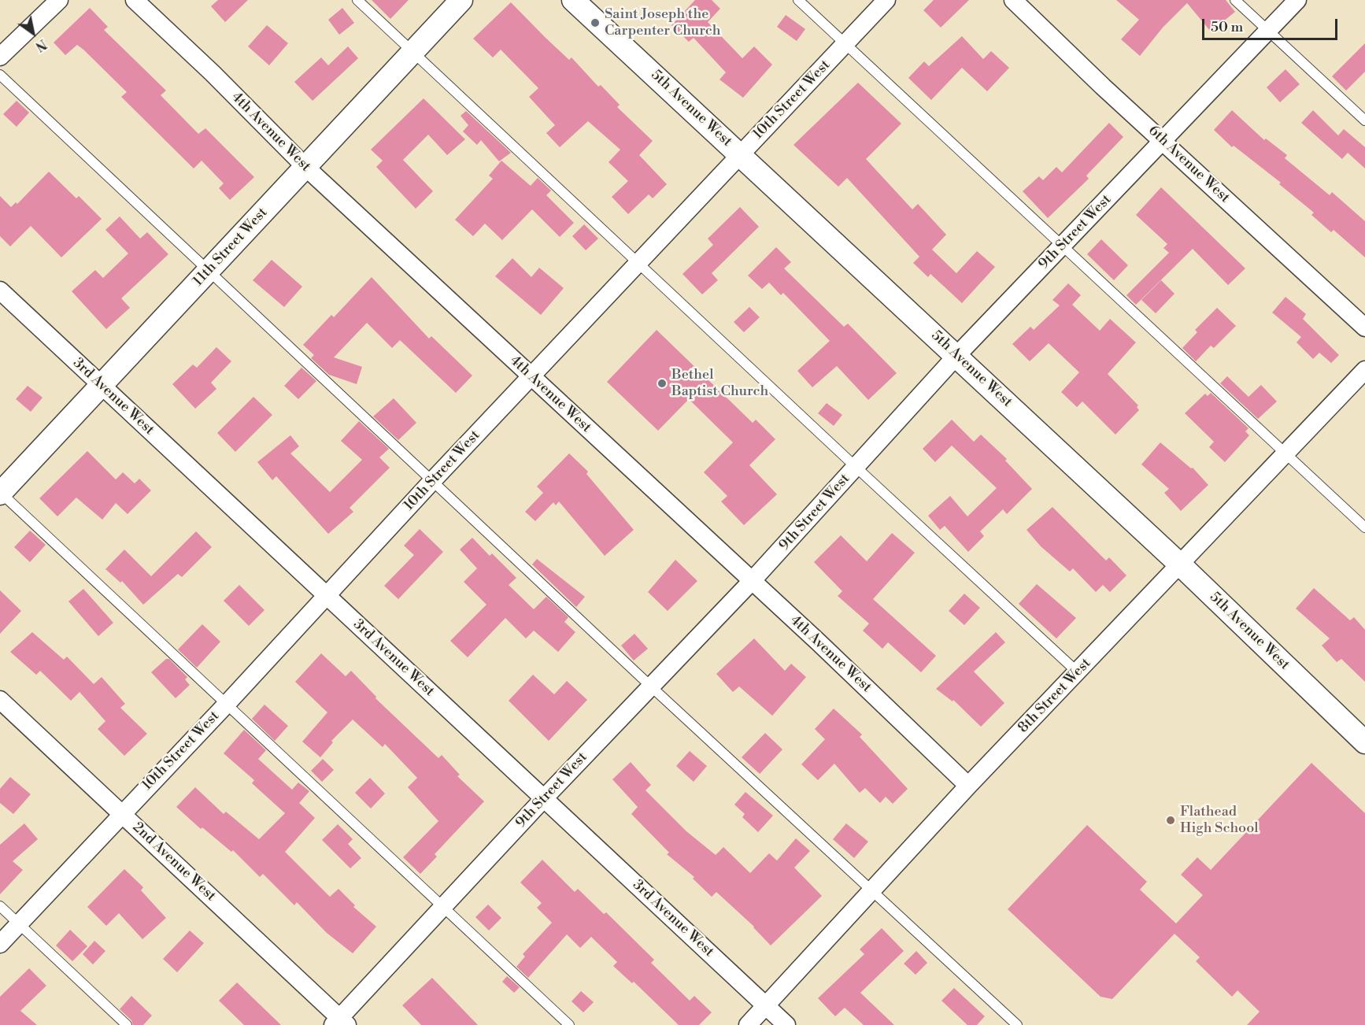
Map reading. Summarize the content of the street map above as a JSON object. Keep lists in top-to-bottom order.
{
  "streets": {
    "street": [
      "10th Street West",
      "5th Avenue West",
      "4th Avenue West",
      "6th Avenue West",
      "9th Street West",
      "11th Street West",
      "3rd Avenue West",
      "8th Street West",
      "2nd Avenue West"
    ]
  },
  "crossings": [
    ["10th Street West", "5th Avenue West"],
    ["10th Street West", "4th Avenue West"],
    ["10th Street West", "3rd Avenue West"],
    ["10th Street West", "2nd Avenue West"],
    ["5th Avenue West", "9th Street West"],
    ["5th Avenue West", "8th Street West"],
    ["4th Avenue West", "9th Street West"],
    ["4th Avenue West", "11th Street West"],
    ["4th Avenue West", "8th Street West"],
    ["6th Avenue West", "9th Street West"],
    ["9th Street West", "3rd Avenue West"],
    ["9th Street West", "2nd Avenue West"],
    ["11th Street West", "3rd Avenue West"],
    ["3rd Avenue West", "8th Street West"]
  ],
  "places": ["Saint Joseph the Carpenter Church", "Bethel Baptist Church", "Flathead High School"],
  "scale_bar": "50 m",
  "north": "bottom right"
}
